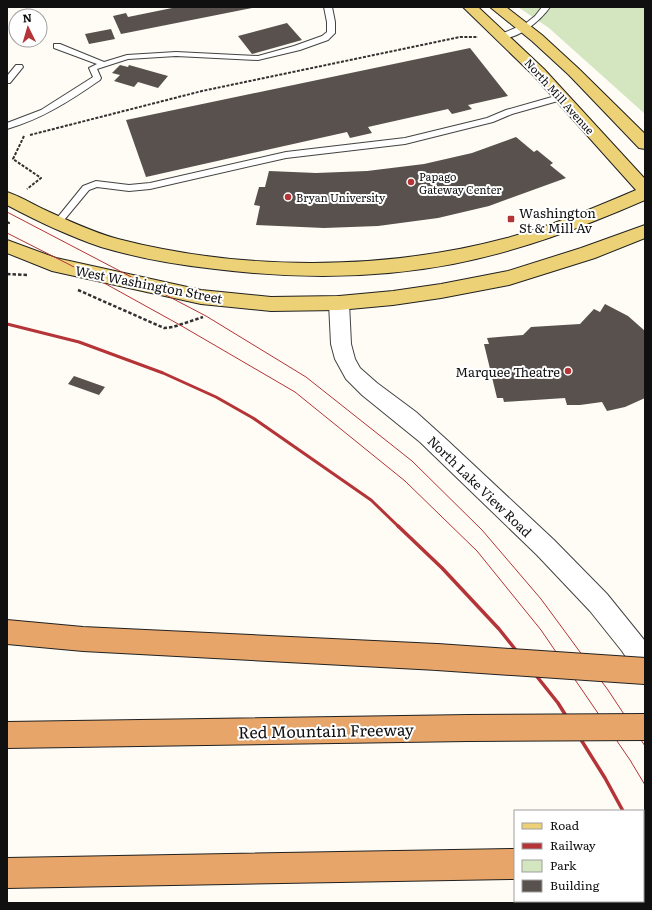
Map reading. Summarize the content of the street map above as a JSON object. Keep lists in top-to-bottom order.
{
  "streets": {
    "highway": ["Red Mountain Freeway"],
    "main road": ["North Mill Avenue", "West Washington Street"],
    "street": ["North Lake View Road"]
  },
  "crossings": [
    ["West Washington Street", "North Lake View Road"]
  ],
  "places": {
    "other": ["Papago Gateway Center", "Bryan University", "Marquee Theatre"],
    "transit": ["Washington St & Mill Av"]
  },
  "legend": [
    "Road",
    "Railway",
    "Park",
    "Building"
  ],
  "north": "top"
}
